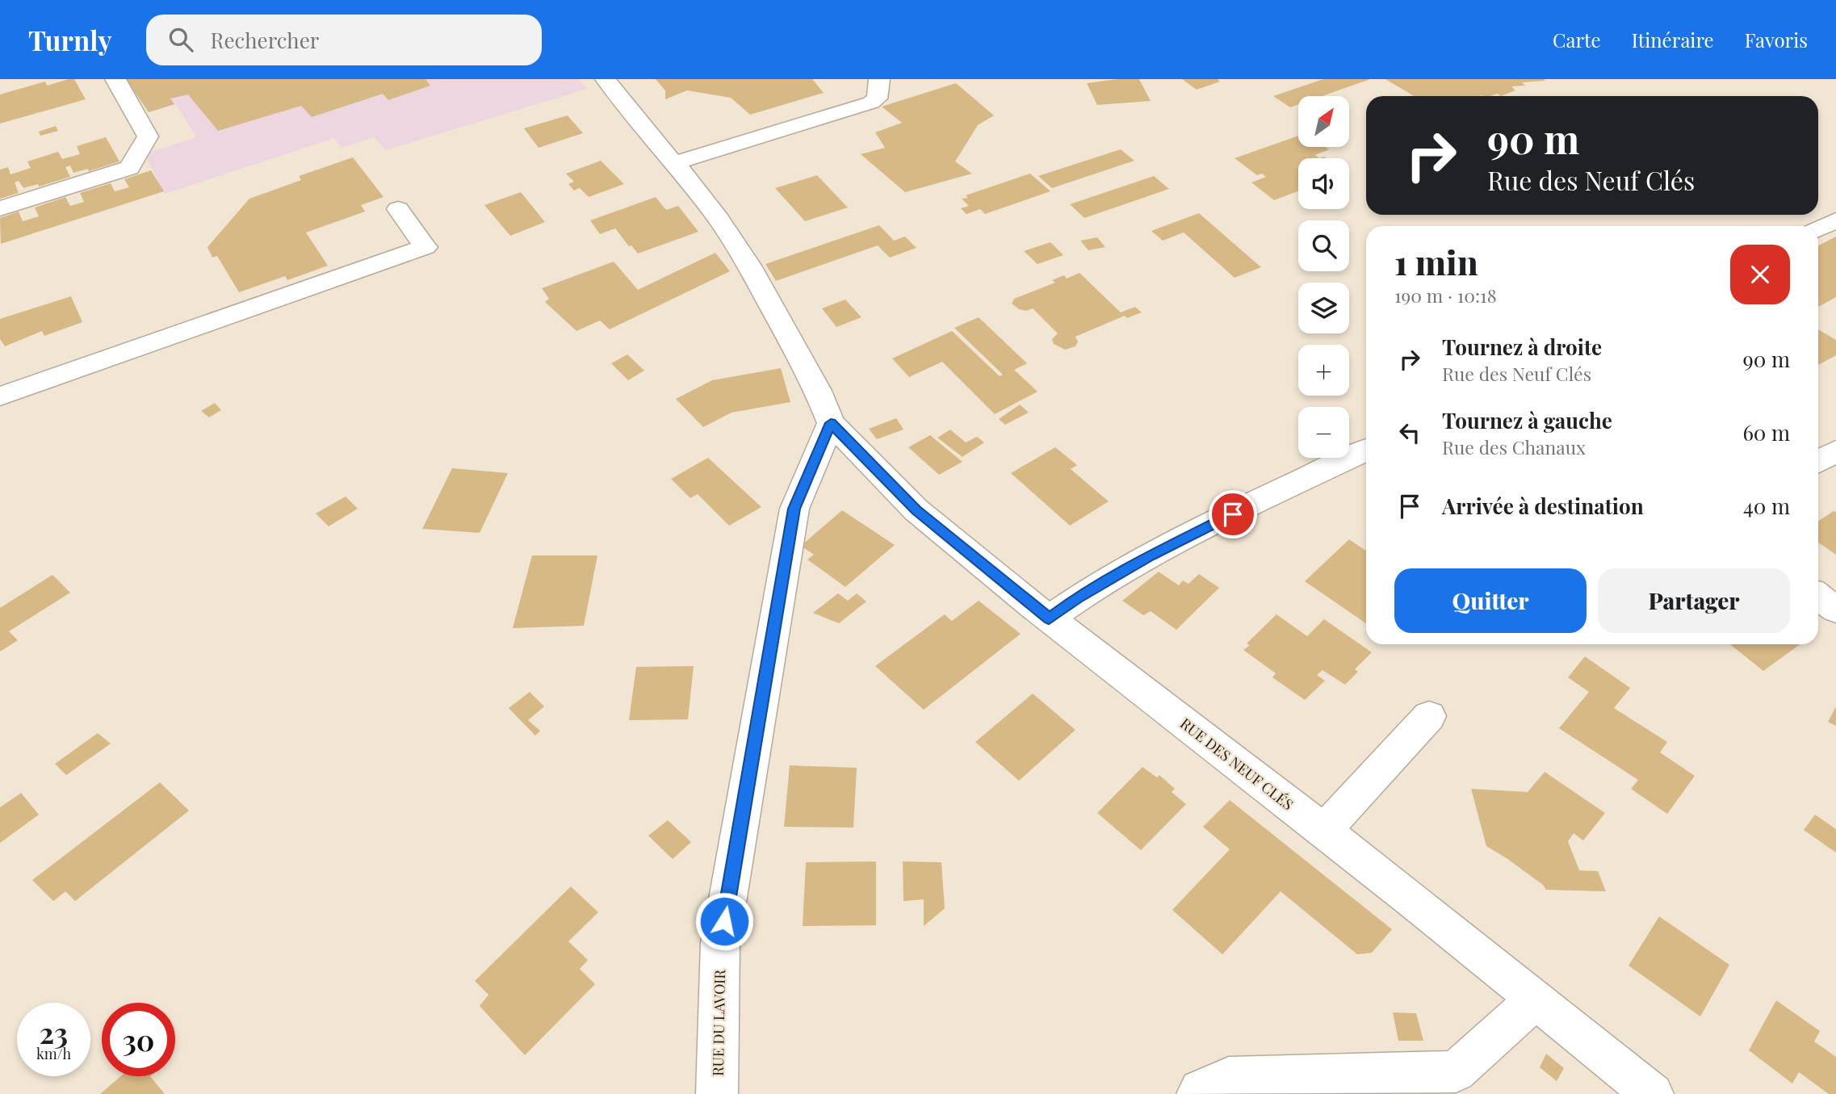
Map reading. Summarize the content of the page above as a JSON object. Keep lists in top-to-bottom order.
{
  "streets": {
    "street": ["RUE DES NEUF CLÉS", "RUE DU LAVOIR"]
  },
  "crossings": [
    ["RUE DES NEUF CLÉS", "RUE DU LAVOIR"]
  ],
  "north": "top right",
  "page": {
    "header": "Turnly",
    "search": "Rechercher",
    "nav": ["Carte", "Itinéraire", "Favoris"],
    "map_buttons": ["+", "−"],
    "turn": ["90 m", "Rue des Neuf Clés"],
    "heading": ["1 min", "190 m · 10:18"],
    "list": [
      {
        "name": "Tournez à droite",
        "note": "Rue des Neuf Clés",
        "value": "90 m"
      },
      {
        "name": "Tournez à gauche",
        "note": "Rue des Chanaux",
        "value": "60 m"
      },
      {
        "name": "Arrivée à destination",
        "value": "40 m"
      }
    ],
    "buttons": ["Quitter", "Partager"],
    "speed": "23 km/h",
    "limit": "30"
  }
}
